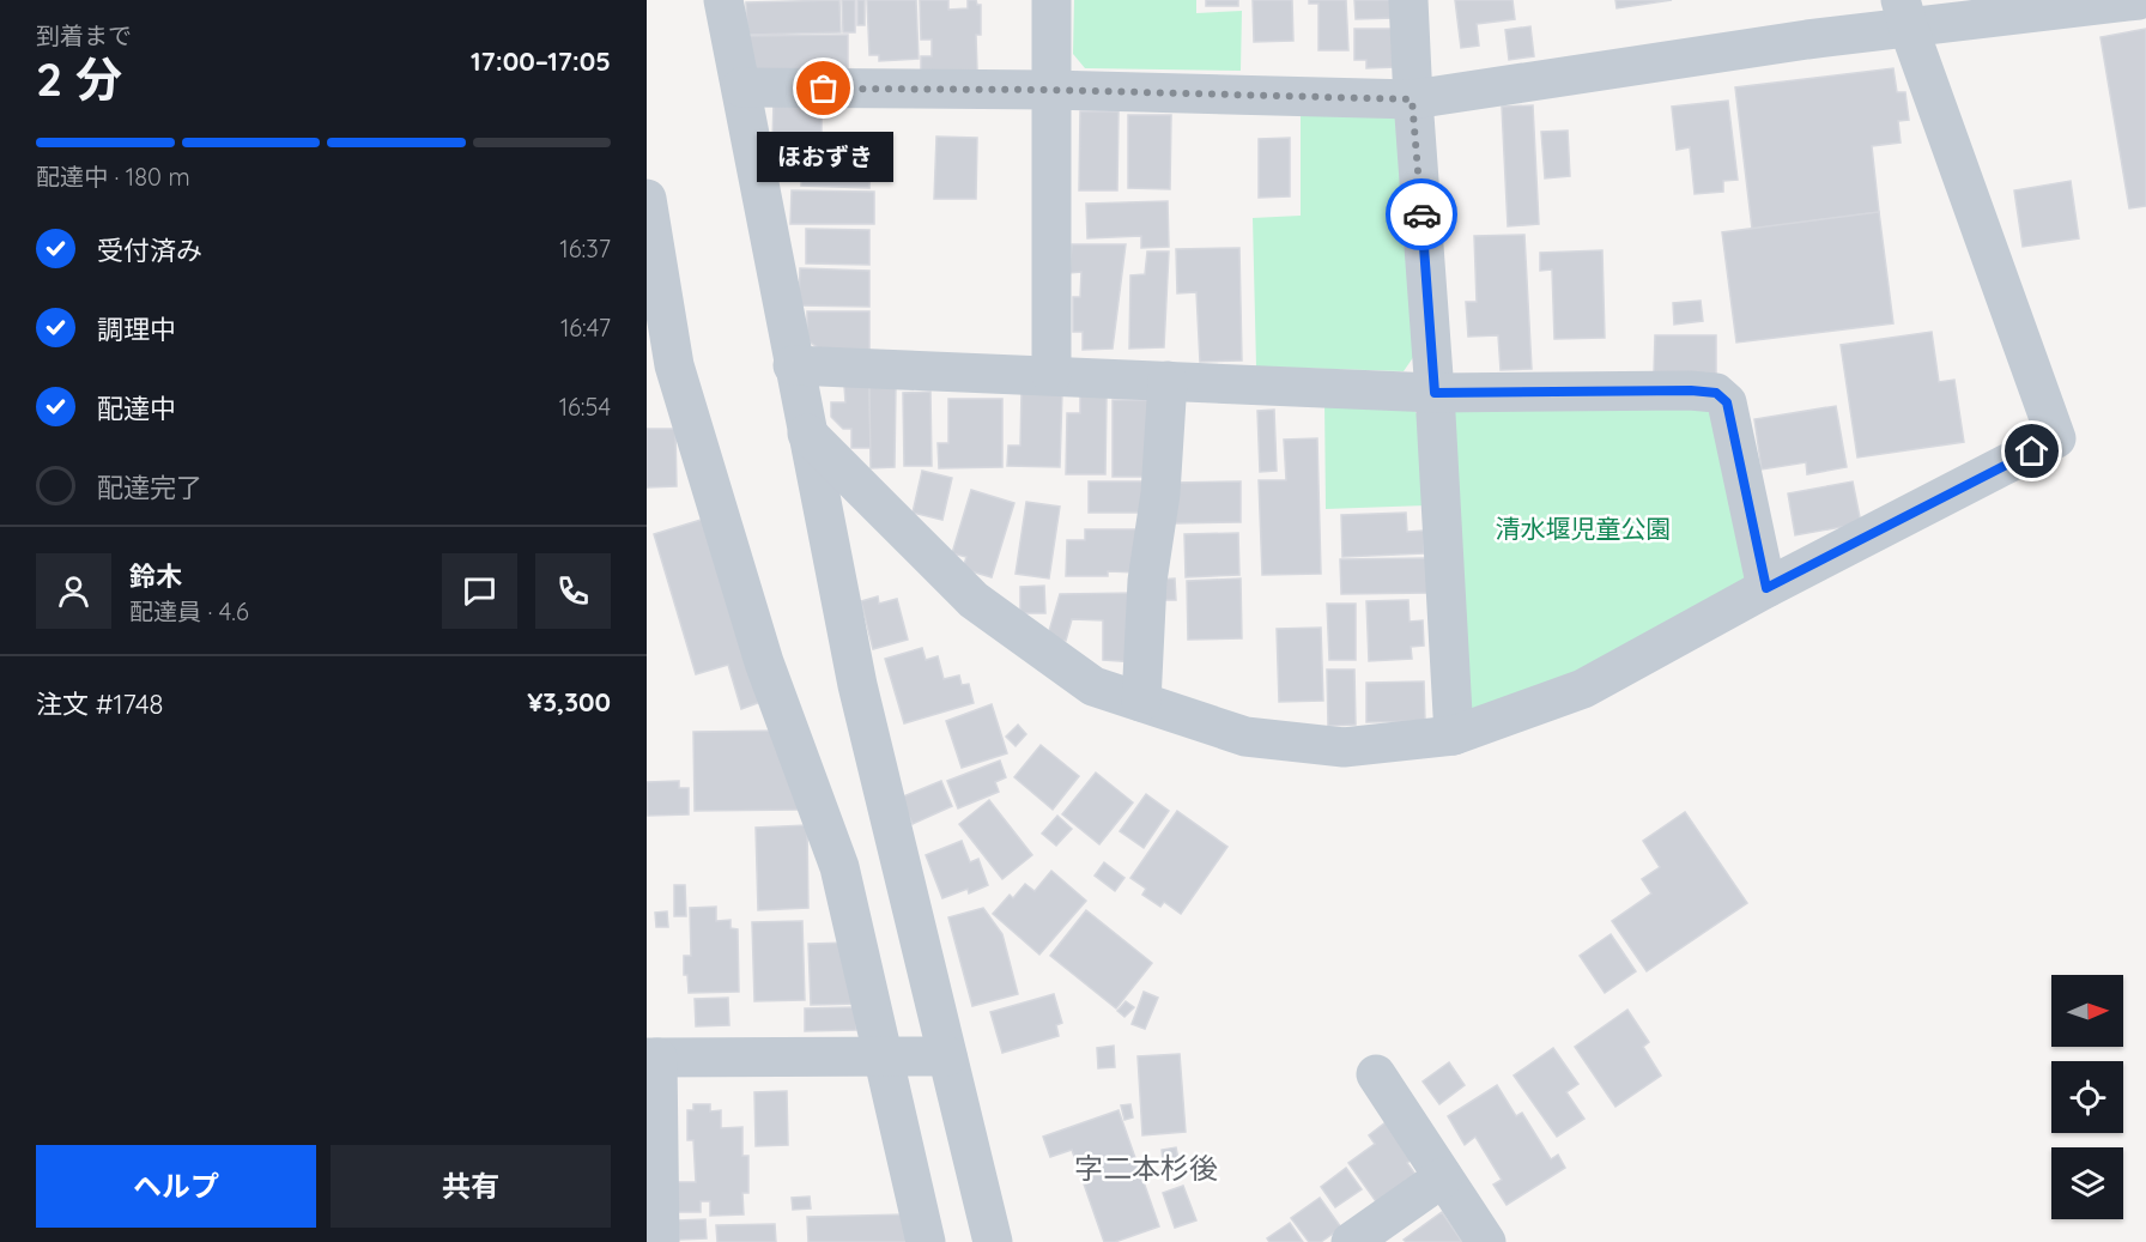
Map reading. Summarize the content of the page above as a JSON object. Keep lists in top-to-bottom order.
{
  "districts": ["字二本杉後"],
  "parks": ["清水堰児童公園"],
  "places": ["ほおずき"],
  "north": "right",
  "page": {
    "heading": ["2 分", "到着まで", "17:00–17:05"],
    "panel": [
      "鈴木",
      "配達員 · 4.6",
      "注文 #1748",
      "¥3,300"
    ],
    "bar": "配達中 · 180 m",
    "bubble": "ほおずき",
    "list": [
      ["受付済み", "16:37"],
      ["調理中", "16:47"],
      ["配達中", "16:54"],
      "配達完了"
    ],
    "buttons": ["ヘルプ", "共有"]
  }
}
